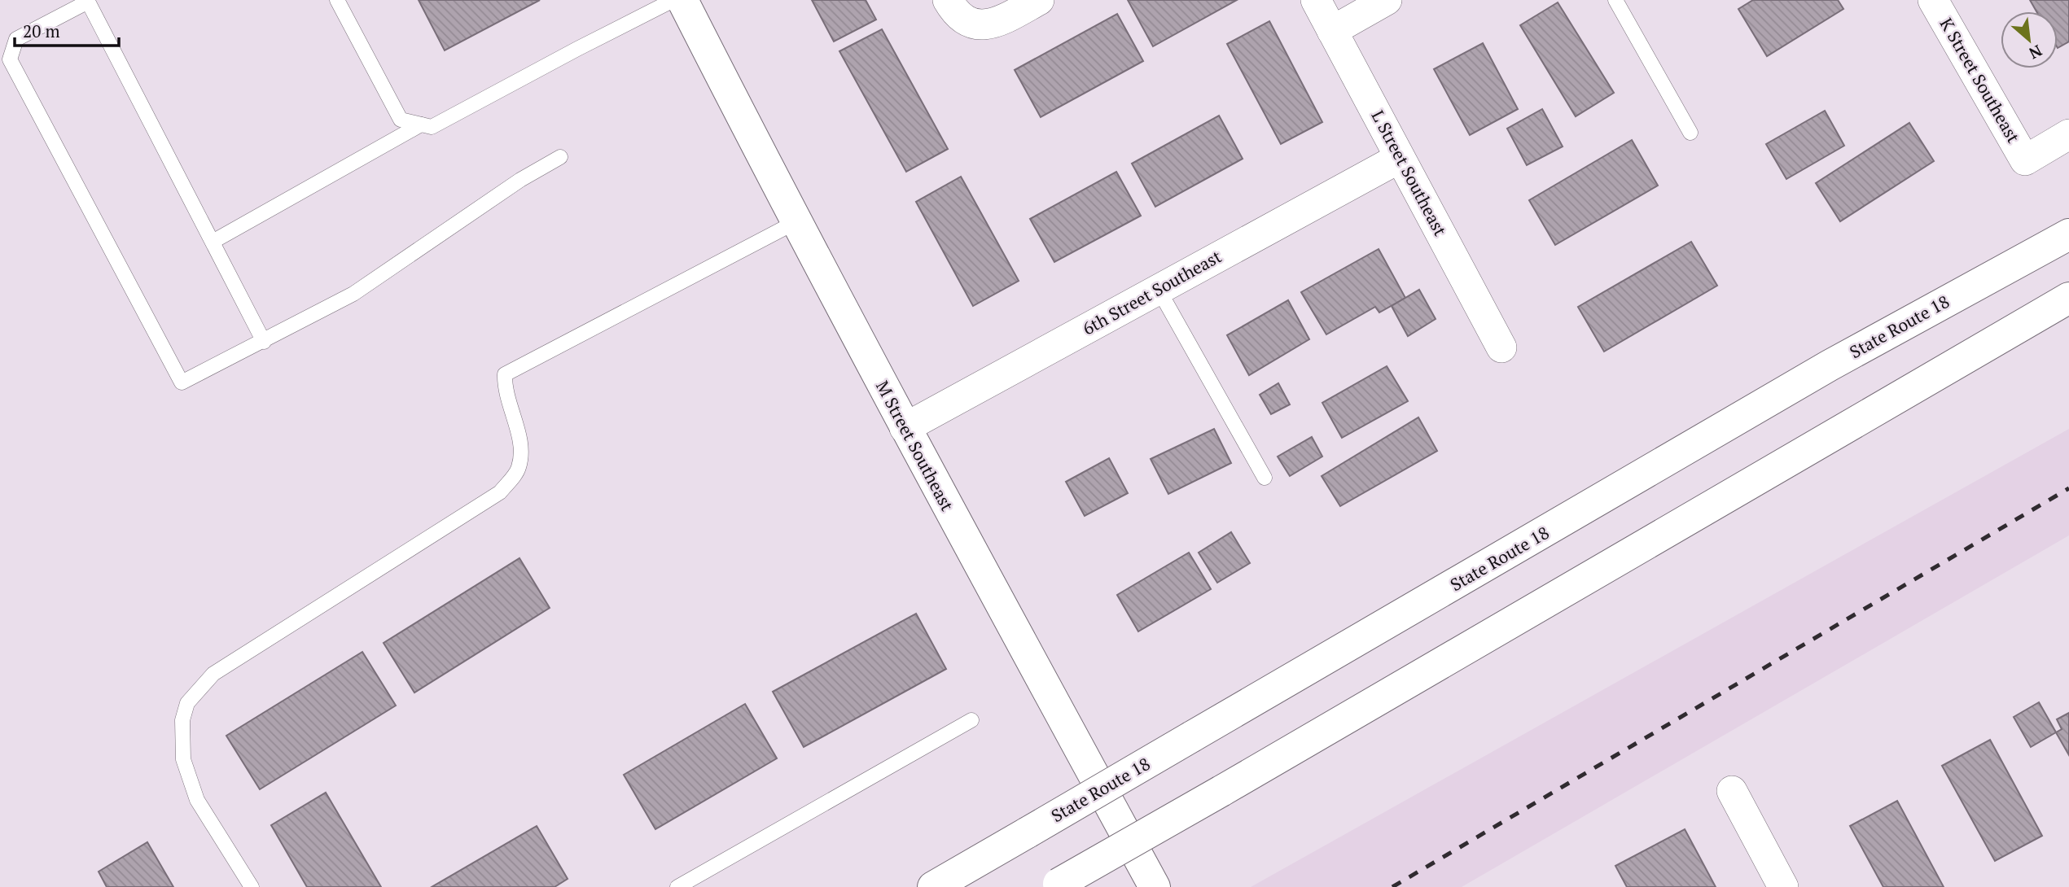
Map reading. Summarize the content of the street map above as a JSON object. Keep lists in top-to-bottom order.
{
  "streets": {
    "main road": ["State Route 18", "M Street Southeast"],
    "street": ["K Street Southeast", "L Street Southeast", "6th Street Southeast"]
  },
  "crossings": [
    ["L Street Southeast", "6th Street Southeast"],
    ["6th Street Southeast", "M Street Southeast"]
  ],
  "scale_bar": "20 m",
  "north": "bottom right"
}
